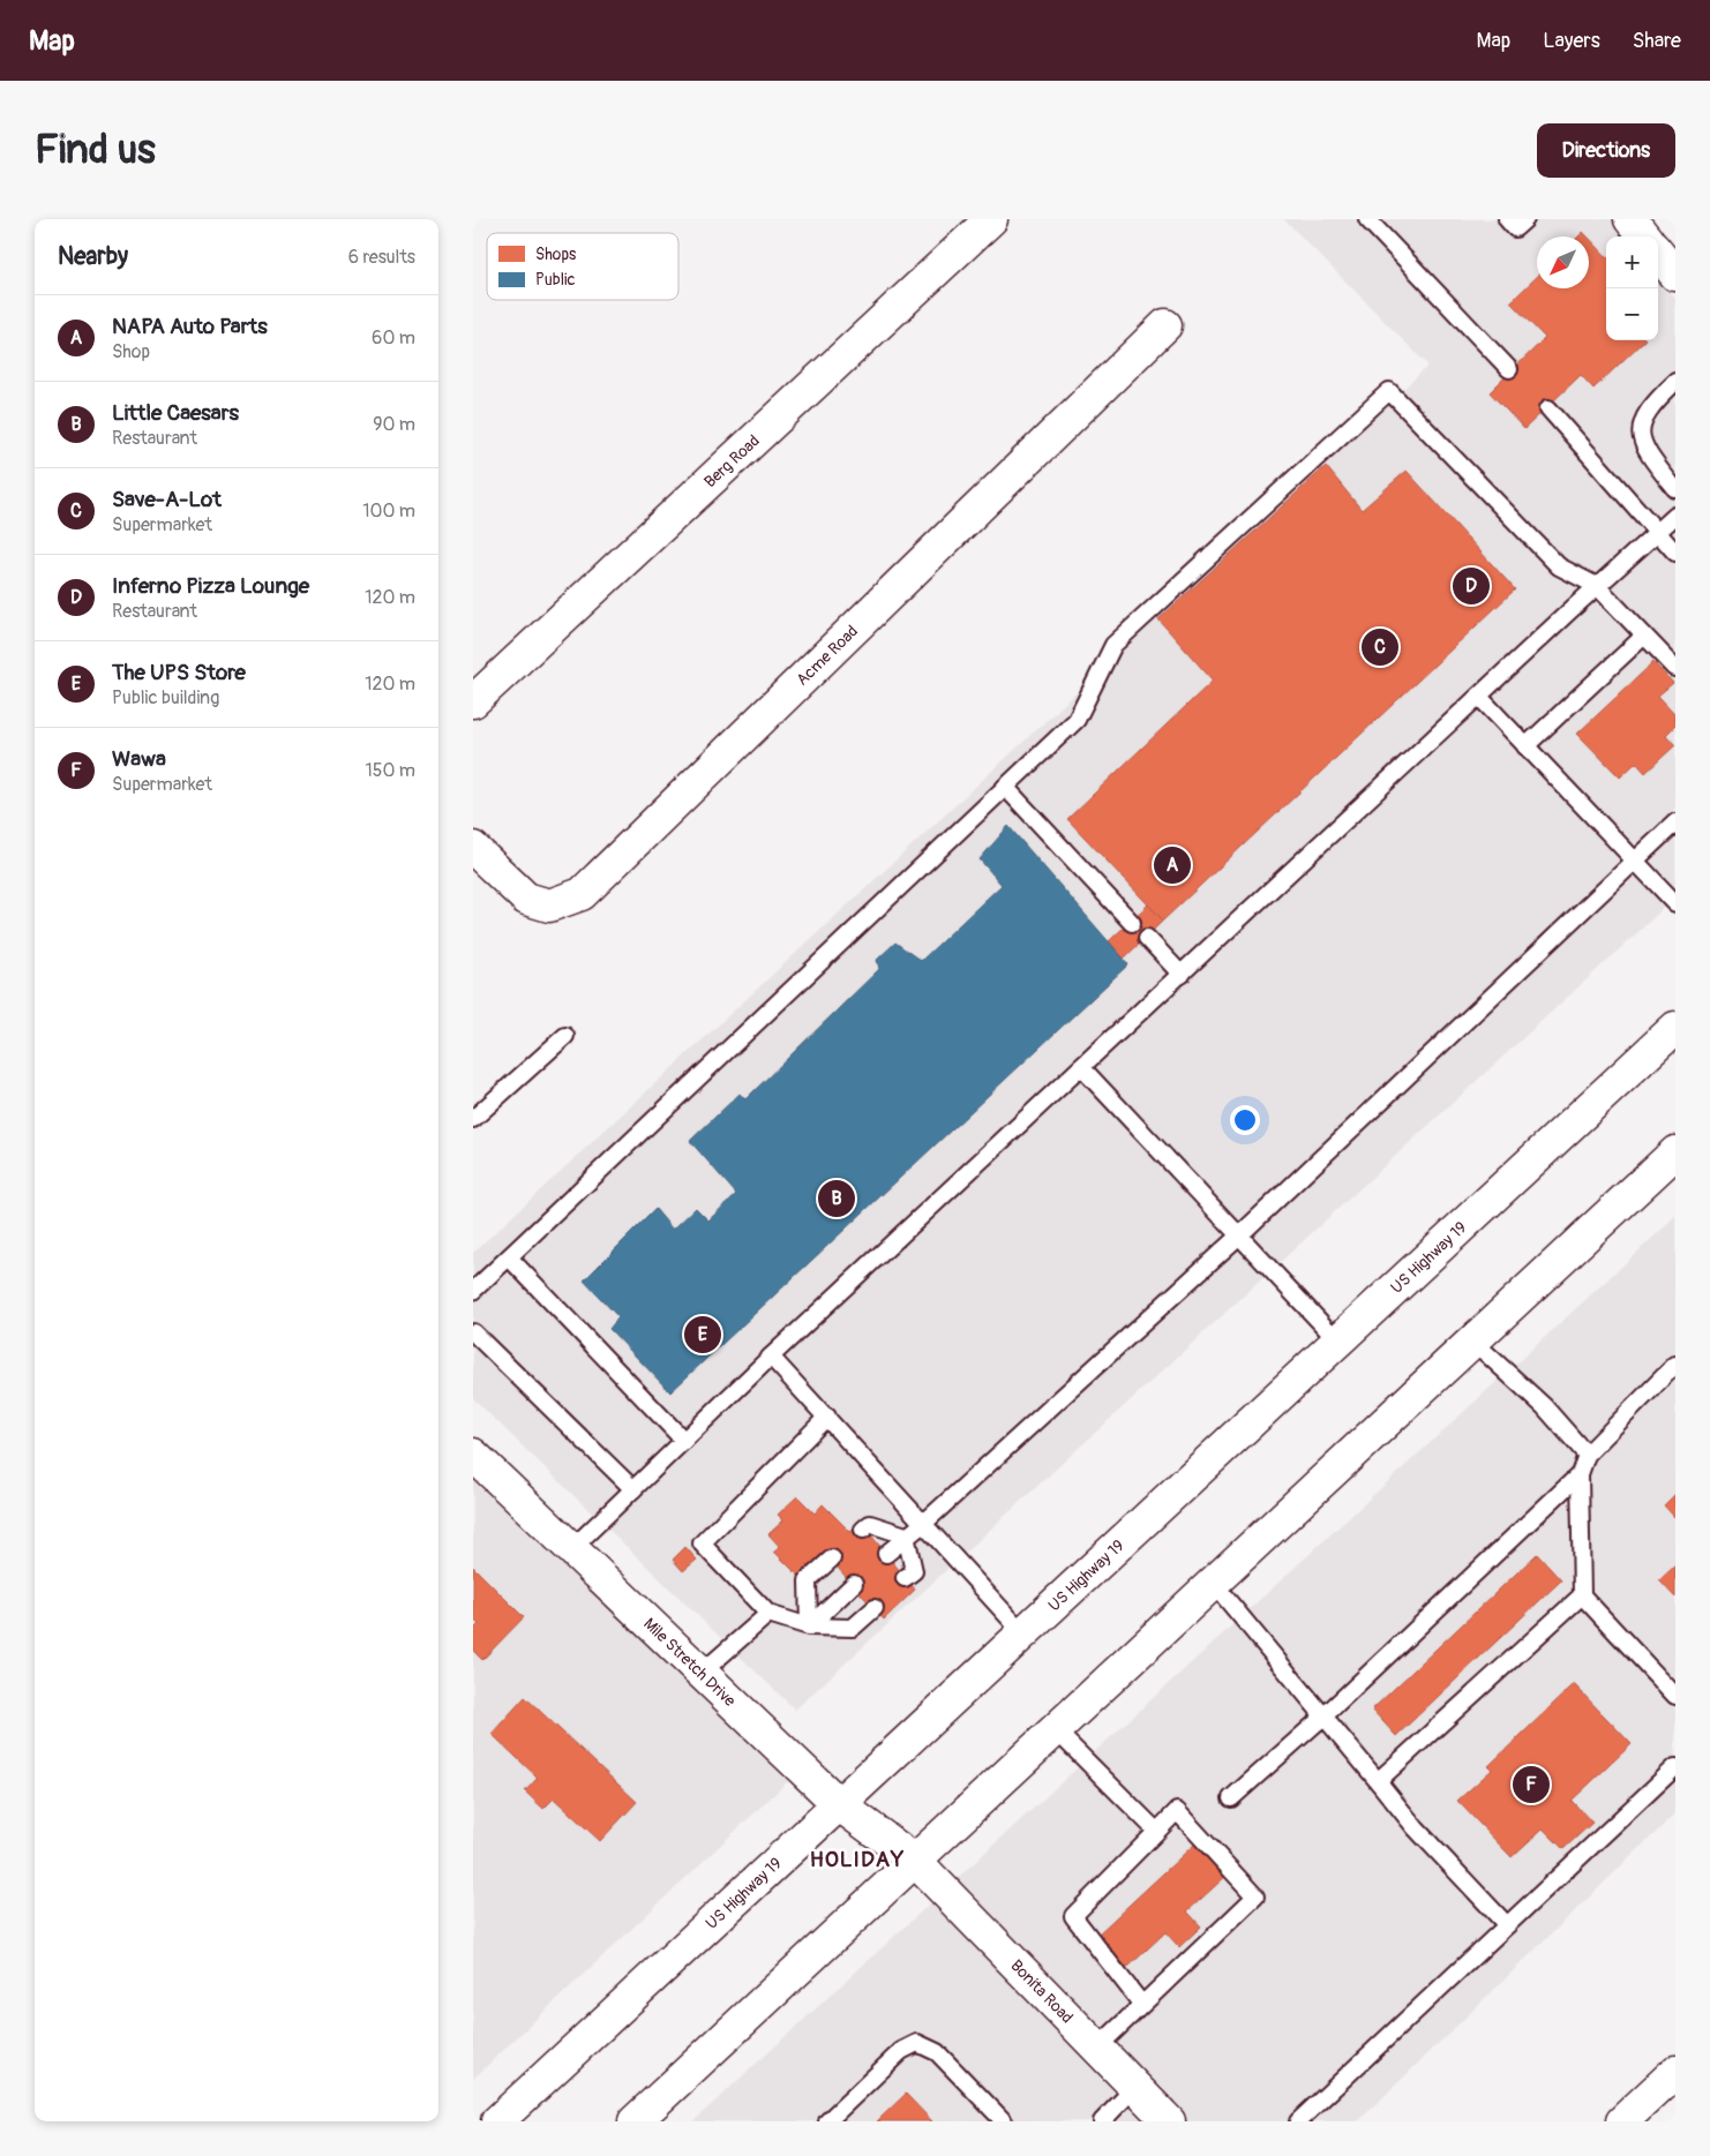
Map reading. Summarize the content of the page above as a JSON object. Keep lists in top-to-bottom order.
{
  "streets": {
    "main road": [
      "Berg Road",
      "Acme Road",
      "US Highway 19",
      "Mile Stretch Drive",
      "Bonita Road"
    ]
  },
  "crossings": [
    ["US Highway 19", "Mile Stretch Drive"],
    ["Mile Stretch Drive", "Bonita Road"]
  ],
  "districts": ["HOLIDAY"],
  "legend": ["Shops", "Public"],
  "north": "bottom left",
  "page": {
    "header": "Map",
    "nav": ["Map", "Layers", "Share"],
    "buttons": "Directions",
    "title": "Find us",
    "heading": ["Nearby", "6 results"],
    "map_buttons": ["+", "−"],
    "list": [
      {
        "mark": "A",
        "name": "NAPA Auto Parts",
        "note": "Shop",
        "value": "60 m"
      },
      {
        "mark": "B",
        "name": "Little Caesars",
        "note": "Restaurant",
        "value": "90 m"
      },
      {
        "mark": "C",
        "name": "Save-A-Lot",
        "note": "Supermarket",
        "value": "100 m"
      },
      {
        "mark": "D",
        "name": "Inferno Pizza Lounge",
        "note": "Restaurant",
        "value": "120 m"
      },
      {
        "mark": "E",
        "name": "The UPS Store",
        "note": "Public building",
        "value": "120 m"
      },
      {
        "mark": "F",
        "name": "Wawa",
        "note": "Supermarket",
        "value": "150 m"
      }
    ],
    "pins": [
      "D",
      "C",
      "A",
      "B",
      "E",
      "F"
    ]
  }
}
